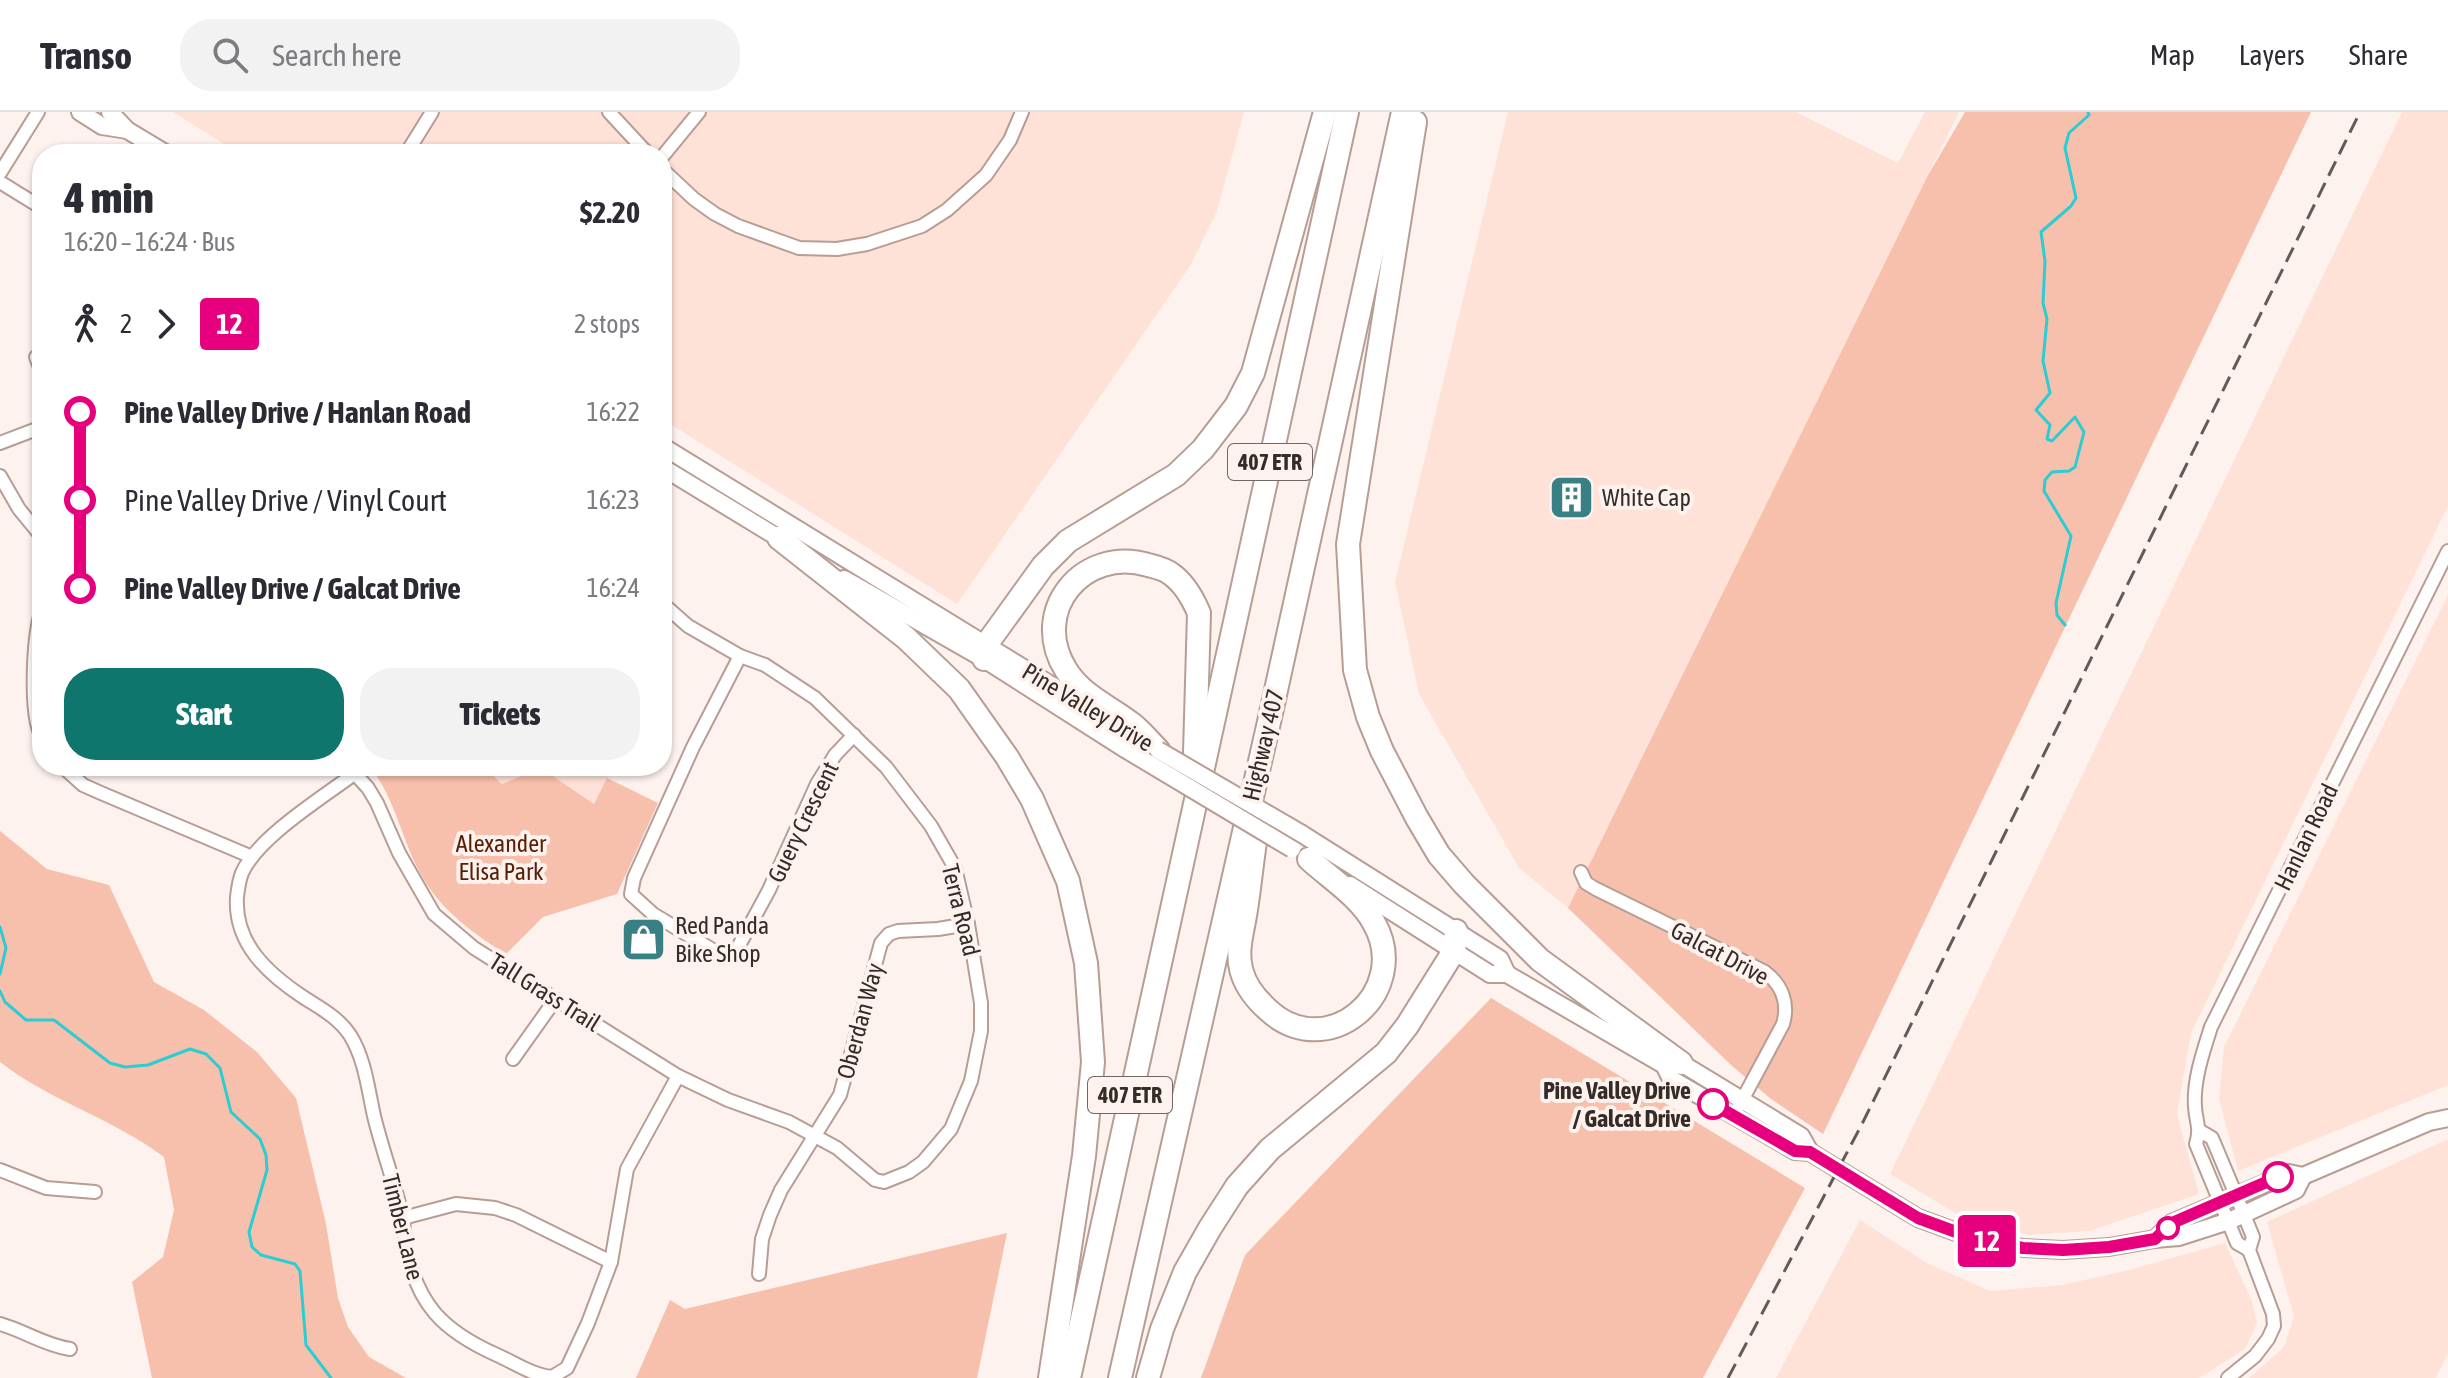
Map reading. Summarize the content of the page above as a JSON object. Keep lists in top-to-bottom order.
{
  "streets": {
    "highway": ["407 ETR", "Highway 407"],
    "main road": ["Pine Valley Drive"],
    "street": [
      "Guery Crescent",
      "Hanlan Road",
      "Terra Road",
      "Galcat Drive",
      "Tall Grass Trail",
      "Oberdan Way",
      "Timber Lane"
    ]
  },
  "crossings": [
    ["Pine Valley Drive", "Hanlan Road"],
    ["Pine Valley Drive", "Galcat Drive"],
    ["Guery Crescent", "Terra Road"],
    ["Terra Road", "Tall Grass Trail"],
    ["Terra Road", "Oberdan Way"],
    ["Tall Grass Trail", "Oberdan Way"],
    ["Tall Grass Trail", "Timber Lane"]
  ],
  "parks": ["Alexander Elisa Park"],
  "places": {
    "building": ["White Cap"],
    "shop": ["Red Panda Bike Shop"],
    "other": ["Pine Valley Drive / Galcat Drive"]
  },
  "lines": ["bus line 12"],
  "page": {
    "header": "Transo",
    "search": "Search here",
    "nav": ["Map", "Layers", "Share"],
    "on_map": "12",
    "heading": ["4 min", "16:20 – 16:24 · Bus", "$2.20"],
    "legs": ["2", "12", "2 stops"],
    "list": [
      {
        "name": "Pine Valley Drive / Hanlan Road",
        "value": "16:22"
      },
      {
        "name": "Pine Valley Drive / Vinyl Court",
        "value": "16:23"
      },
      {
        "name": "Pine Valley Drive / Galcat Drive",
        "value": "16:24"
      }
    ],
    "buttons": ["Start", "Tickets"]
  }
}
